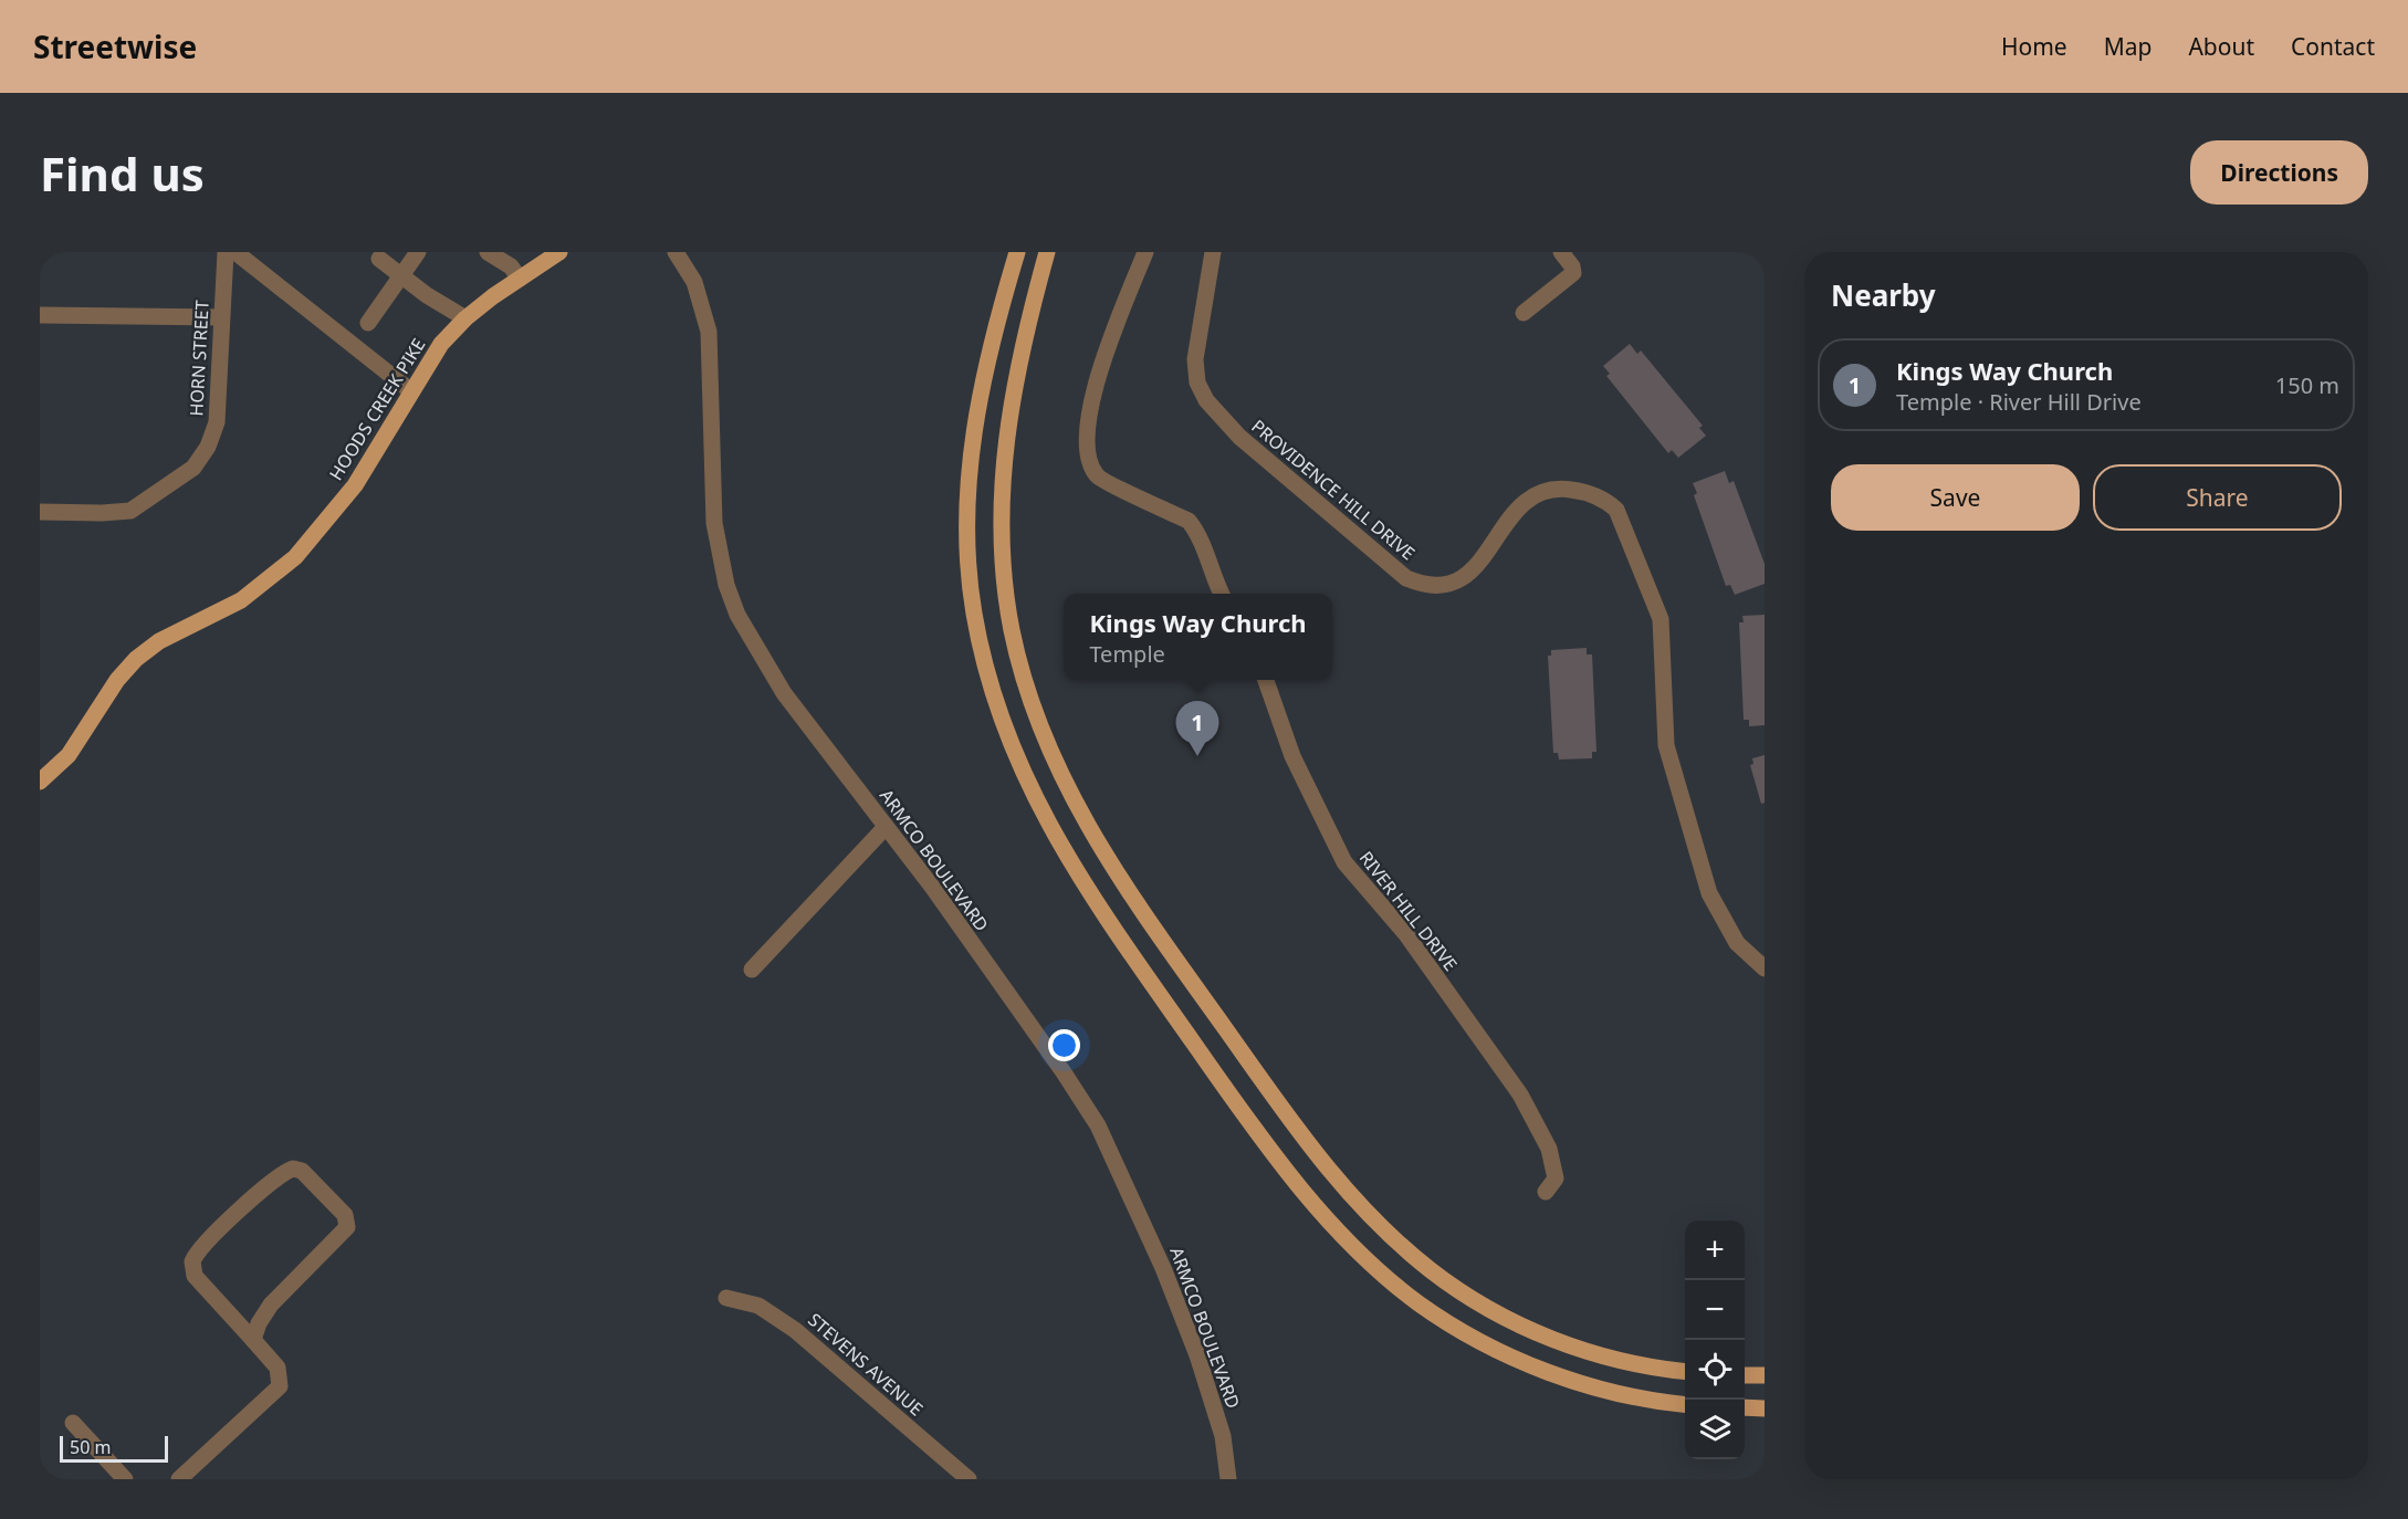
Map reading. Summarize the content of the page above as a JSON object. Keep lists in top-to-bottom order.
{
  "streets": {
    "main road": ["HOODS CREEK PIKE"],
    "street": [
      "HORN STREET",
      "PROVIDENCE HILL DRIVE",
      "ARMCO BOULEVARD",
      "RIVER HILL DRIVE",
      "STEVENS AVENUE"
    ]
  },
  "scale_bar": "50 m",
  "page": {
    "header": "Streetwise",
    "nav": [
      "Home",
      "Map",
      "About",
      "Contact"
    ],
    "buttons": [
      "Directions",
      ["Save", "Share"]
    ],
    "title": "Find us",
    "heading": "Nearby",
    "list": [
      {
        "mark": "1",
        "name": "Kings Way Church",
        "note": "Temple · River Hill Drive",
        "value": "150 m"
      }
    ],
    "popup": ["Kings Way Church", "Temple"],
    "pins": "1",
    "map_buttons": ["+", "−"],
    "scale": "50 m"
  }
}
